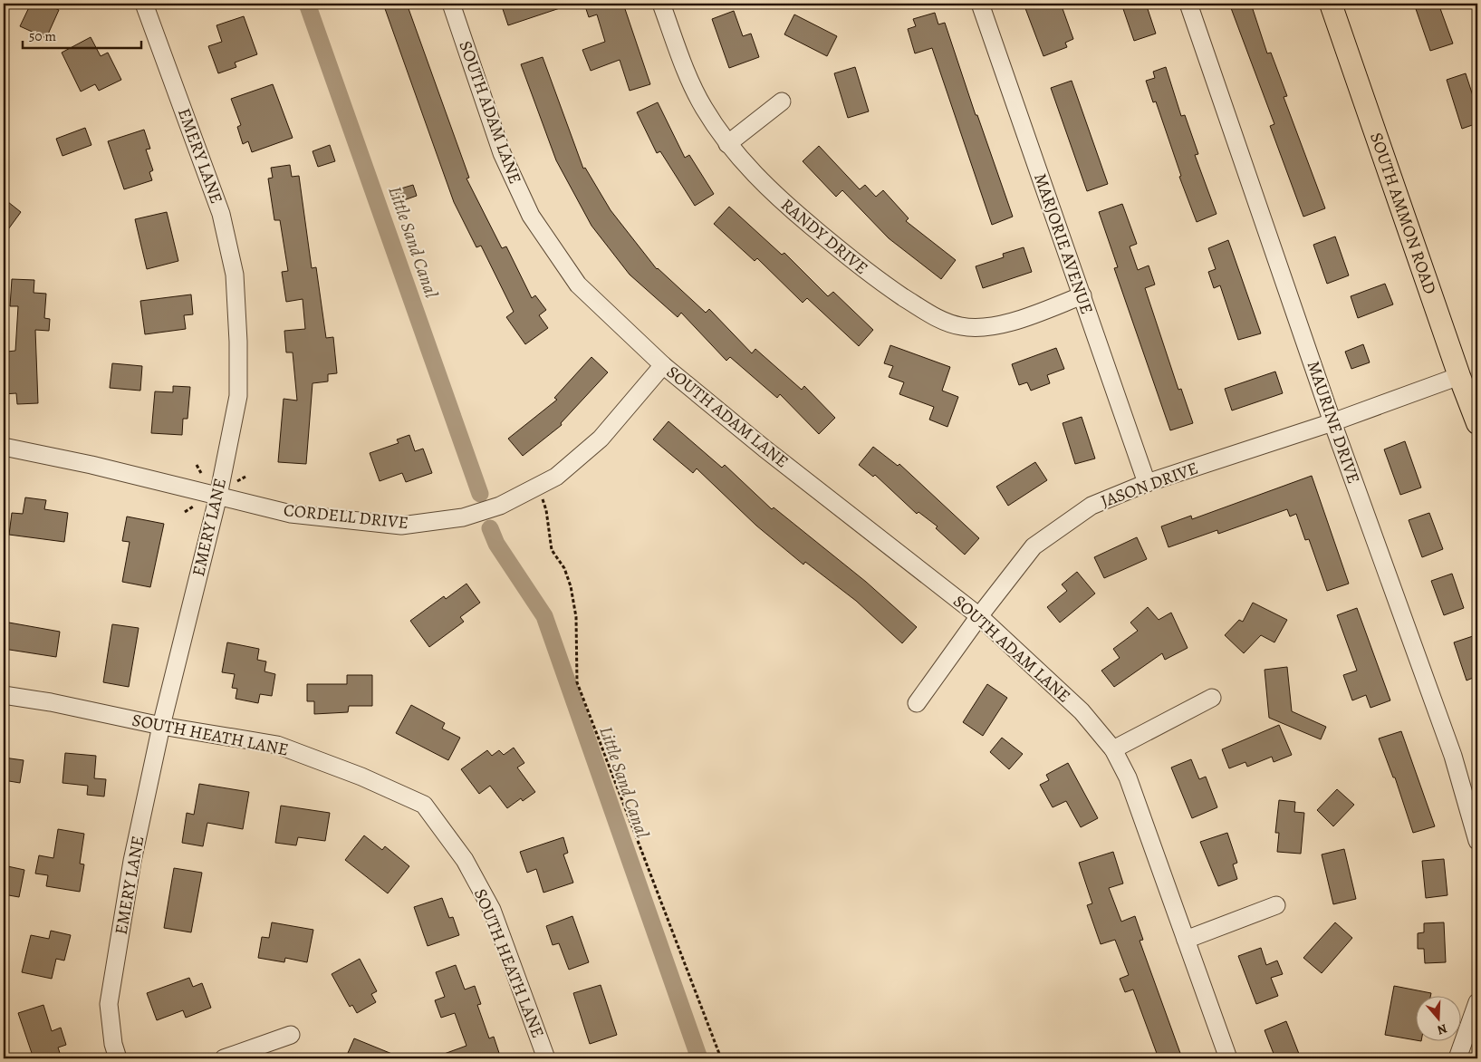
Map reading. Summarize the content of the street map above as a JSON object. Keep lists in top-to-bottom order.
{
  "streets": {
    "main road": ["SOUTH AMMON ROAD"],
    "street": [
      "SOUTH ADAM LANE",
      "EMERY LANE",
      "RANDY DRIVE",
      "MARJORIE AVENUE",
      "MAURINE DRIVE",
      "JASON DRIVE",
      "CORDELL DRIVE",
      "SOUTH HEATH LANE"
    ]
  },
  "crossings": [
    ["SOUTH ADAM LANE", "JASON DRIVE"],
    ["SOUTH ADAM LANE", "CORDELL DRIVE"],
    ["EMERY LANE", "CORDELL DRIVE"],
    ["EMERY LANE", "SOUTH HEATH LANE"],
    ["SOUTH AMMON ROAD", "JASON DRIVE"],
    ["RANDY DRIVE", "MARJORIE AVENUE"],
    ["MARJORIE AVENUE", "JASON DRIVE"],
    ["MAURINE DRIVE", "JASON DRIVE"]
  ],
  "water": ["Little Sand Canal"],
  "scale_bar": "50 m",
  "north": "bottom"
}
